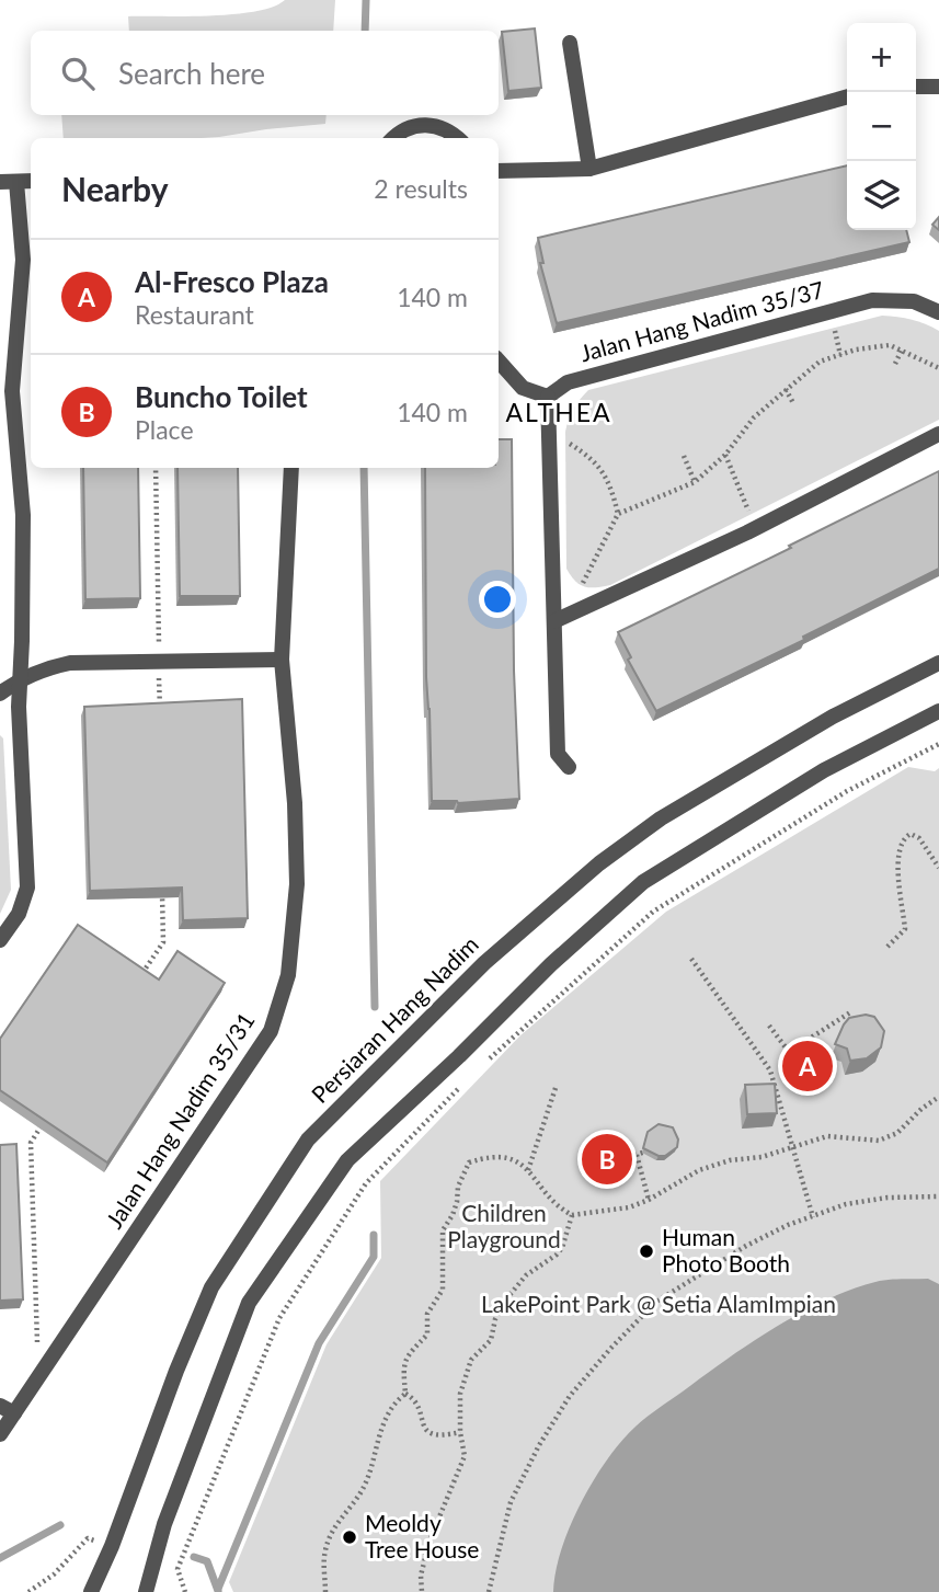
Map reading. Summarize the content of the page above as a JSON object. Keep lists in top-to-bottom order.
{
  "streets": {
    "street": ["Jalan Hang Nadim 35/37", "Persiaran Hang Nadim", "Jalan Hang Nadim 35/31"]
  },
  "districts": ["ALTHEA"],
  "parks": ["Children Playground", "LakePoint Park @ Setia AlamImpian"],
  "places": ["Human Photo Booth", "Meoldy Tree House"],
  "page": {
    "map_buttons": ["+", "−"],
    "search": "Search here",
    "heading": ["Nearby", "2 results"],
    "list": [
      {
        "mark": "A",
        "name": "Al-Fresco Plaza",
        "note": "Restaurant",
        "value": "140 m"
      },
      {
        "mark": "B",
        "name": "Buncho Toilet",
        "note": "Place",
        "value": "140 m"
      }
    ],
    "pins": ["A", "B"]
  }
}
